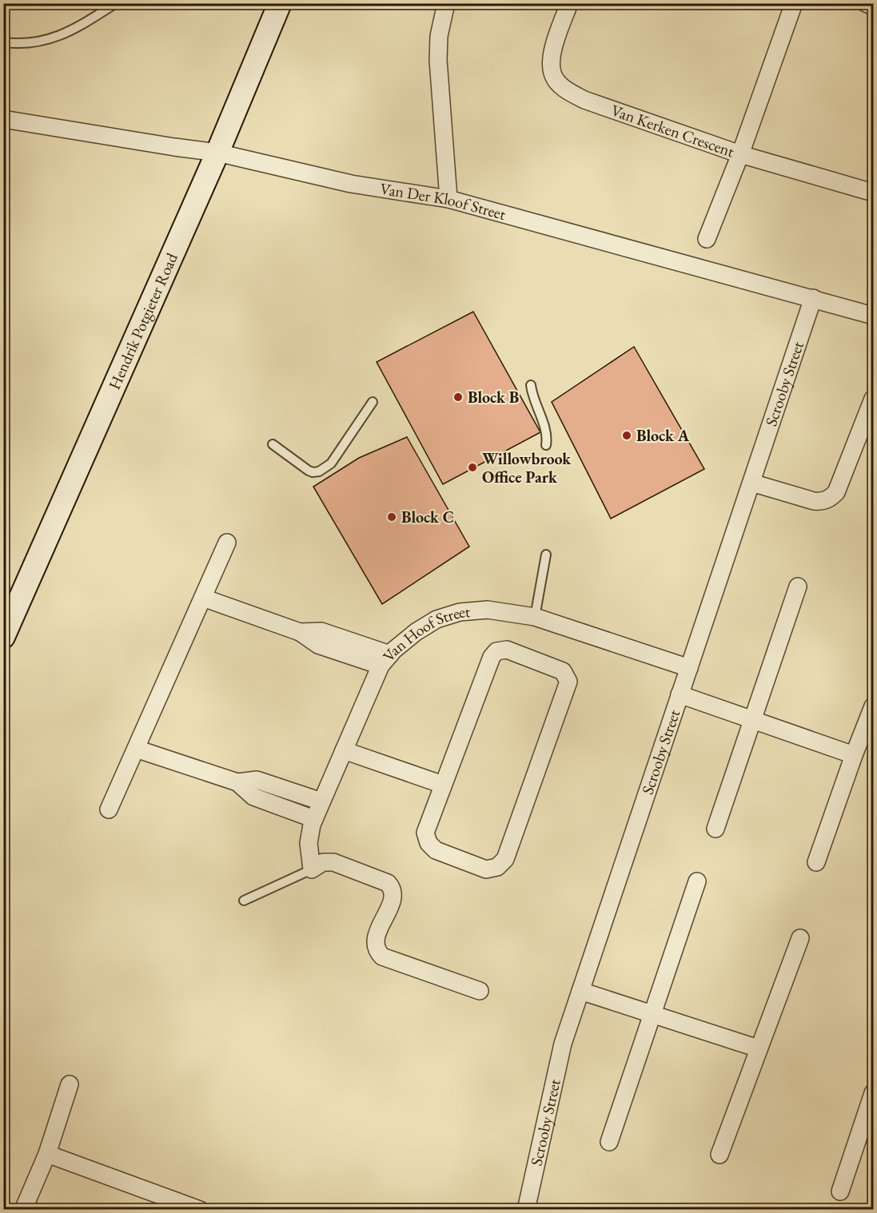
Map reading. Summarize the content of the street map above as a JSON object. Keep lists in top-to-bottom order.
{
  "streets": {
    "main road": ["Hendrik Potgieter Road"],
    "street": [
      "Van Kerken Crescent",
      "Van Der Kloof Street",
      "Scrooby Street",
      "Van Hoof Street"
    ]
  },
  "crossings": [
    ["Van Der Kloof Street", "Hendrik Potgieter Road"],
    ["Van Der Kloof Street", "Scrooby Street"],
    ["Scrooby Street", "Van Hoof Street"]
  ],
  "places": [
    "Block B",
    "Block A",
    "Willowbrook Office Park",
    "Block C"
  ]
}
